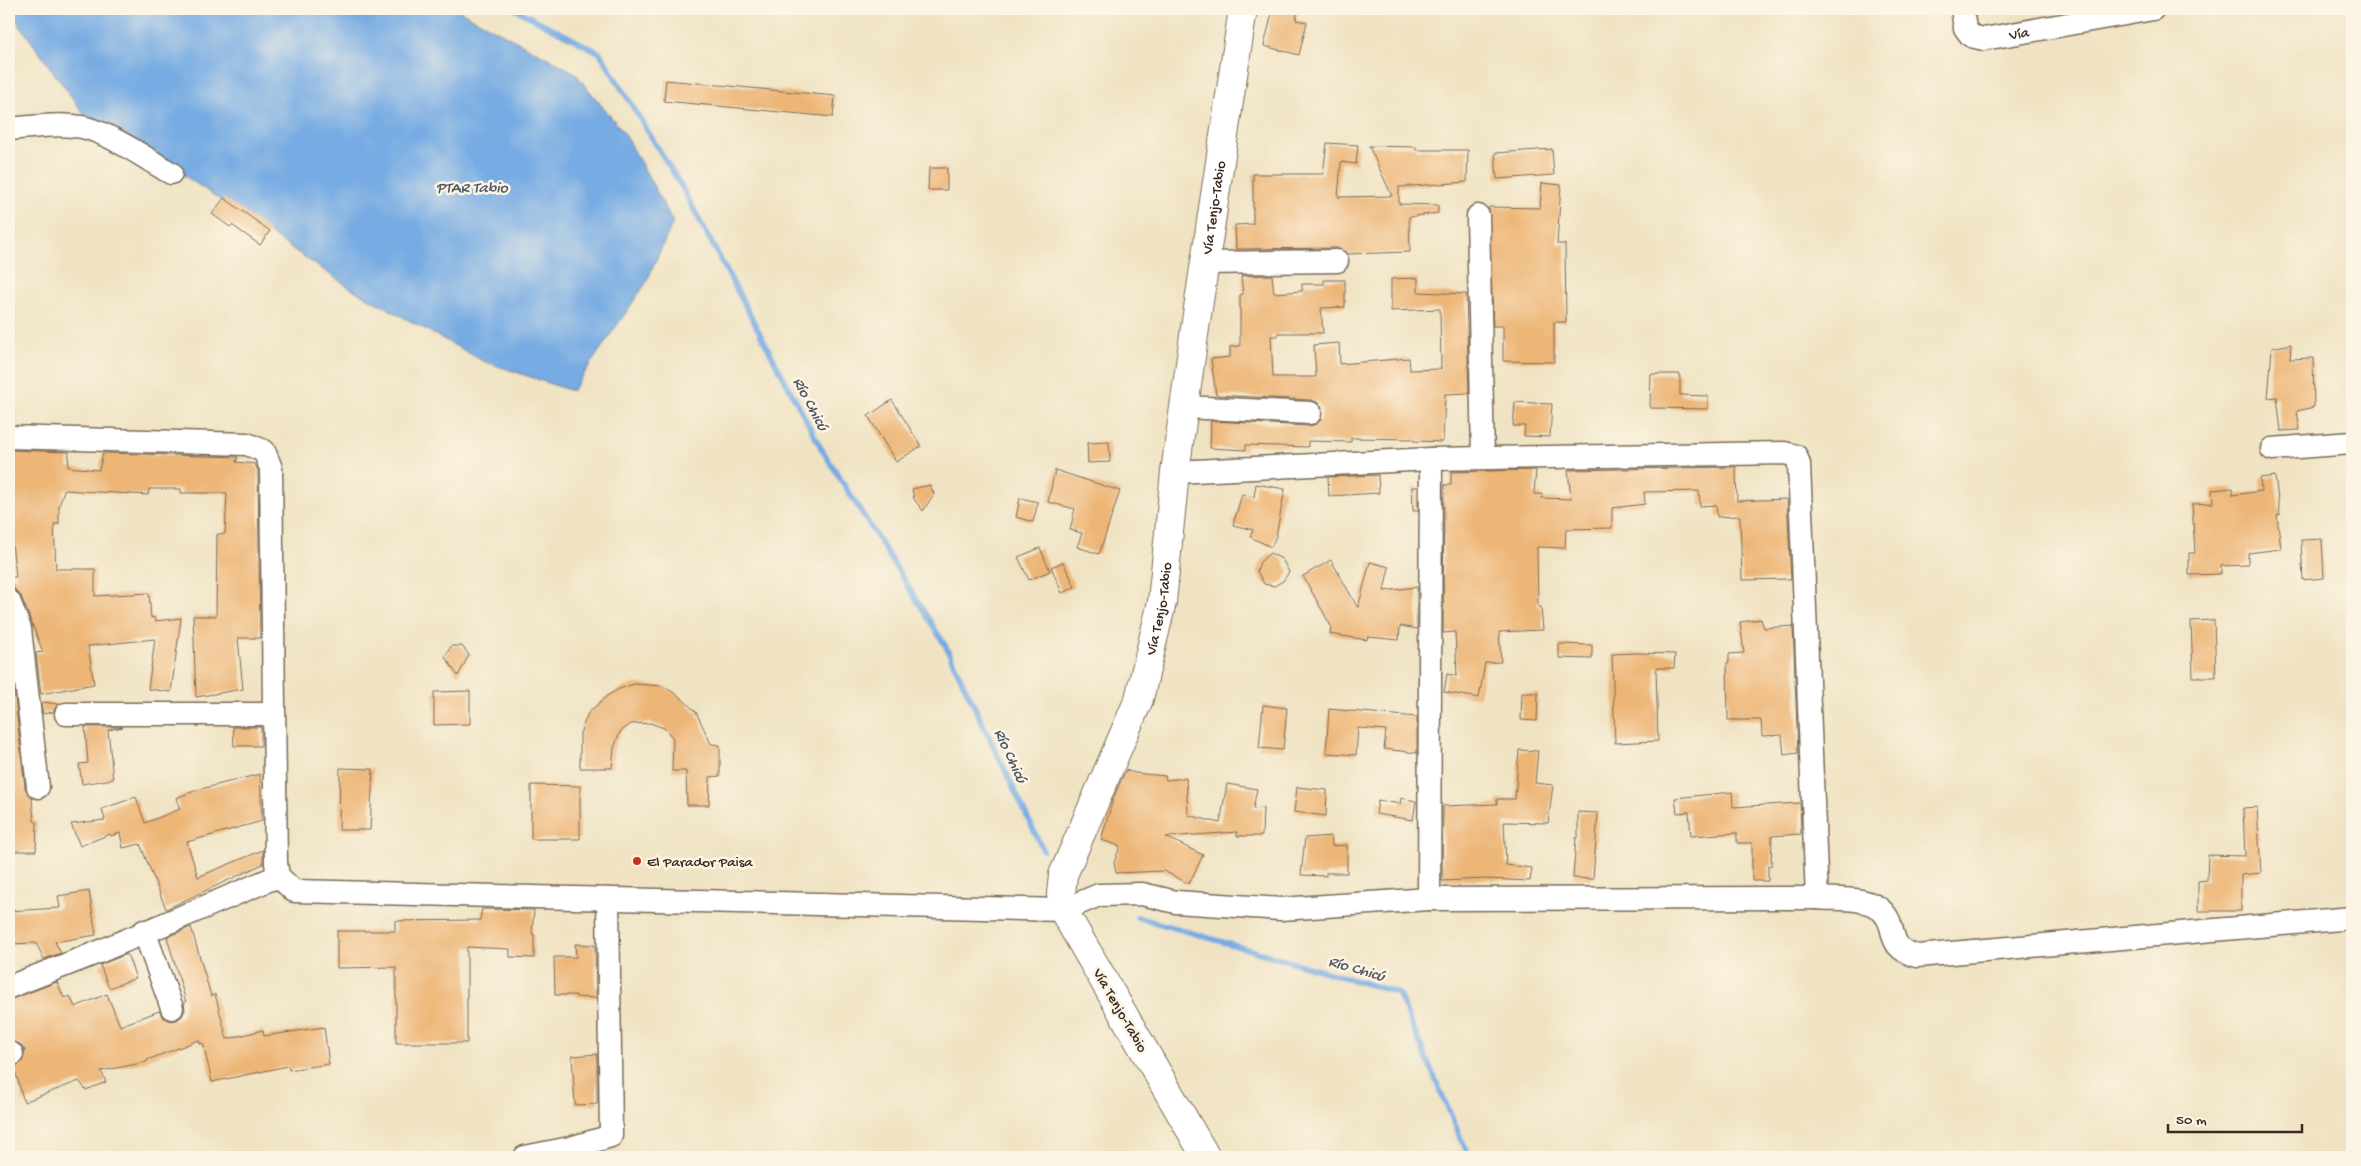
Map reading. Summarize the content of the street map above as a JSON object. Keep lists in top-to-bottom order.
{
  "streets": {
    "main road": ["Vía Tenjo-Tabio"],
    "street": ["Vía"]
  },
  "water": ["PTAR Tabio", "Río Chicú"],
  "places": ["El Parador Paisa"],
  "scale_bar": "50 m"
}
